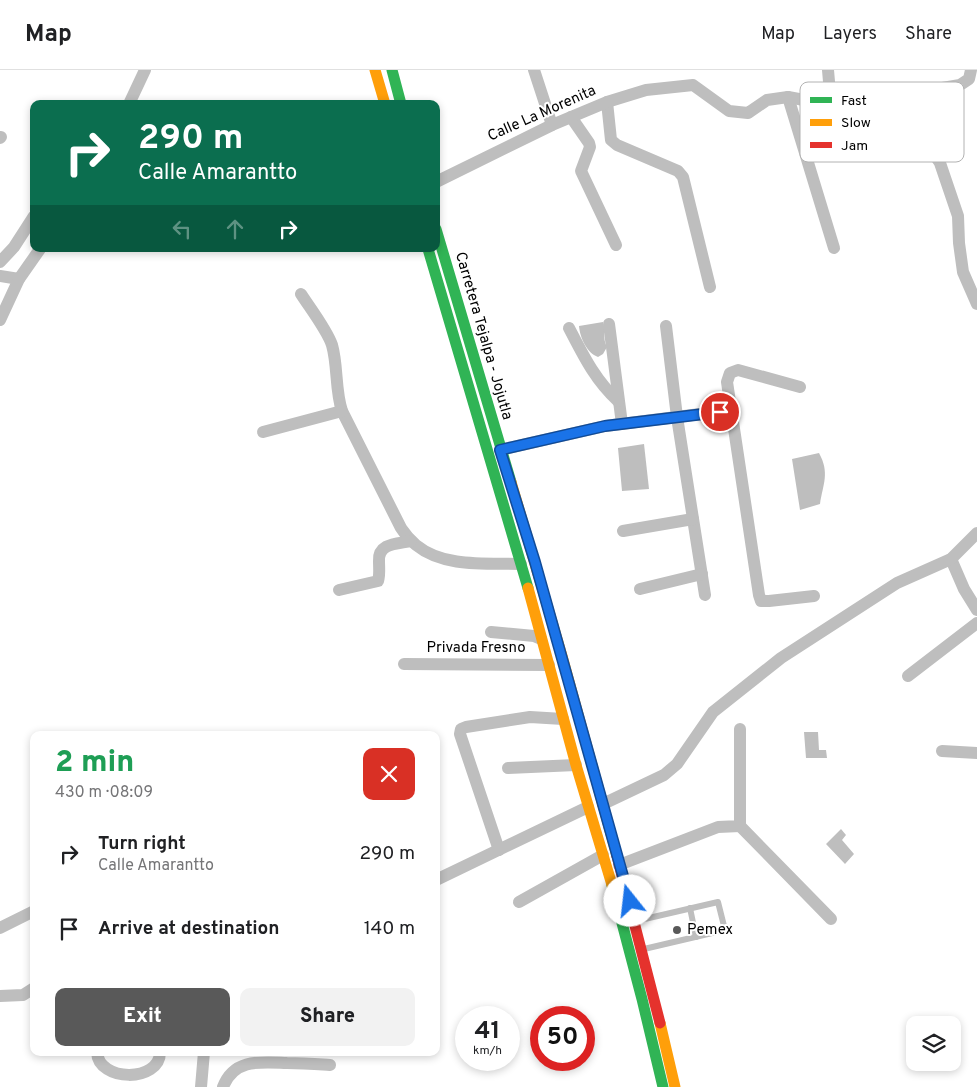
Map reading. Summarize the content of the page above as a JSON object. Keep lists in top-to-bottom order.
{
  "streets": {
    "main road": ["Carretera Tejalpa - Jojutla"],
    "street": ["Calle La Morenita", "Privada Fresno"]
  },
  "crossings": [
    ["Carretera Tejalpa - Jojutla", "Privada Fresno"]
  ],
  "places": ["Pemex"],
  "legend": ["Fast", "Slow", "Jam"],
  "page": {
    "header": "Map",
    "nav": ["Map", "Layers", "Share"],
    "turn": ["290 m", "Calle Amarantto"],
    "heading": ["2 min", "430 m · 08:09"],
    "list": [
      {
        "name": "Turn right",
        "note": "Calle Amarantto",
        "value": "290 m"
      },
      {
        "name": "Arrive at destination",
        "value": "140 m"
      }
    ],
    "buttons": ["Exit", "Share"],
    "speed": "41 km/h",
    "limit": "50"
  }
}
